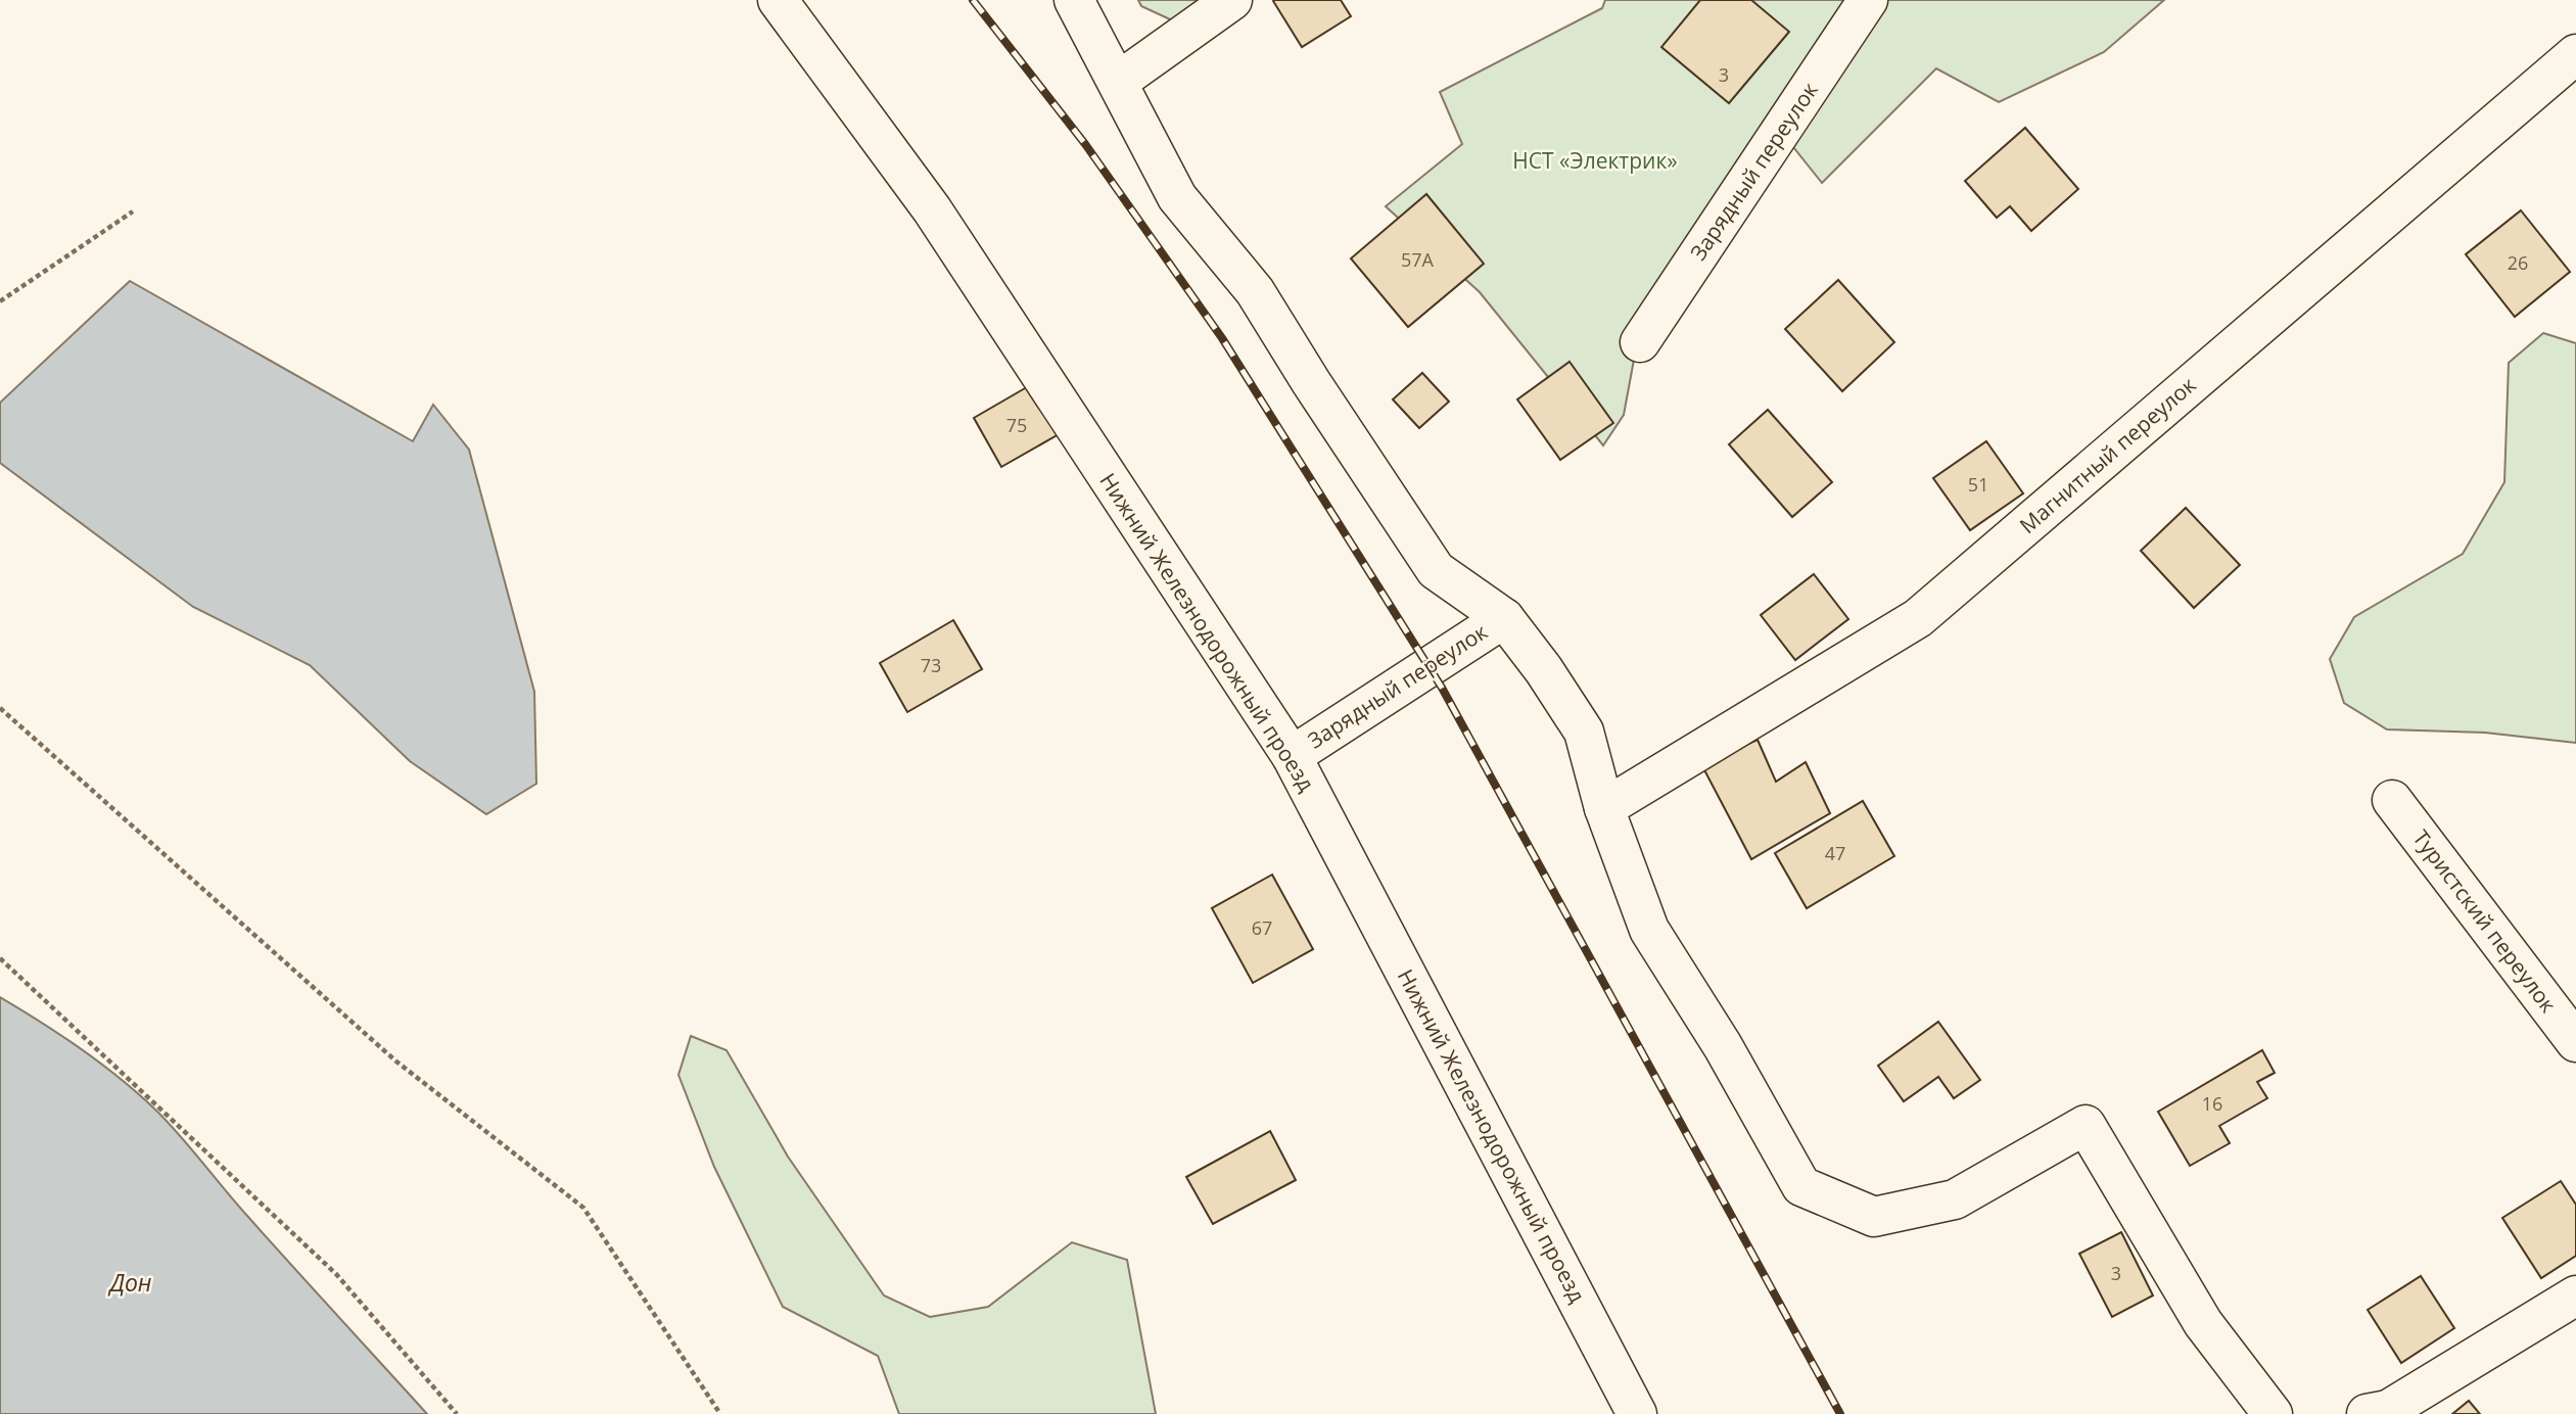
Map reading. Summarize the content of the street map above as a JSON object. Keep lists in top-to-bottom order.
{
  "streets": {
    "street": [
      "Зарядный переулок",
      "Магнитный переулок",
      "Нижний Железнодорожный проезд",
      "Туристский переулок"
    ]
  },
  "crossings": [
    ["Зарядный переулок", "Нижний Железнодорожный проезд"]
  ],
  "water": ["Дон"],
  "parks": ["НСТ «Электрик»"],
  "house_numbers": [
    "3",
    "57А",
    "26",
    "75",
    "51",
    "73",
    "47",
    "67",
    "16",
    "3"
  ]
}
